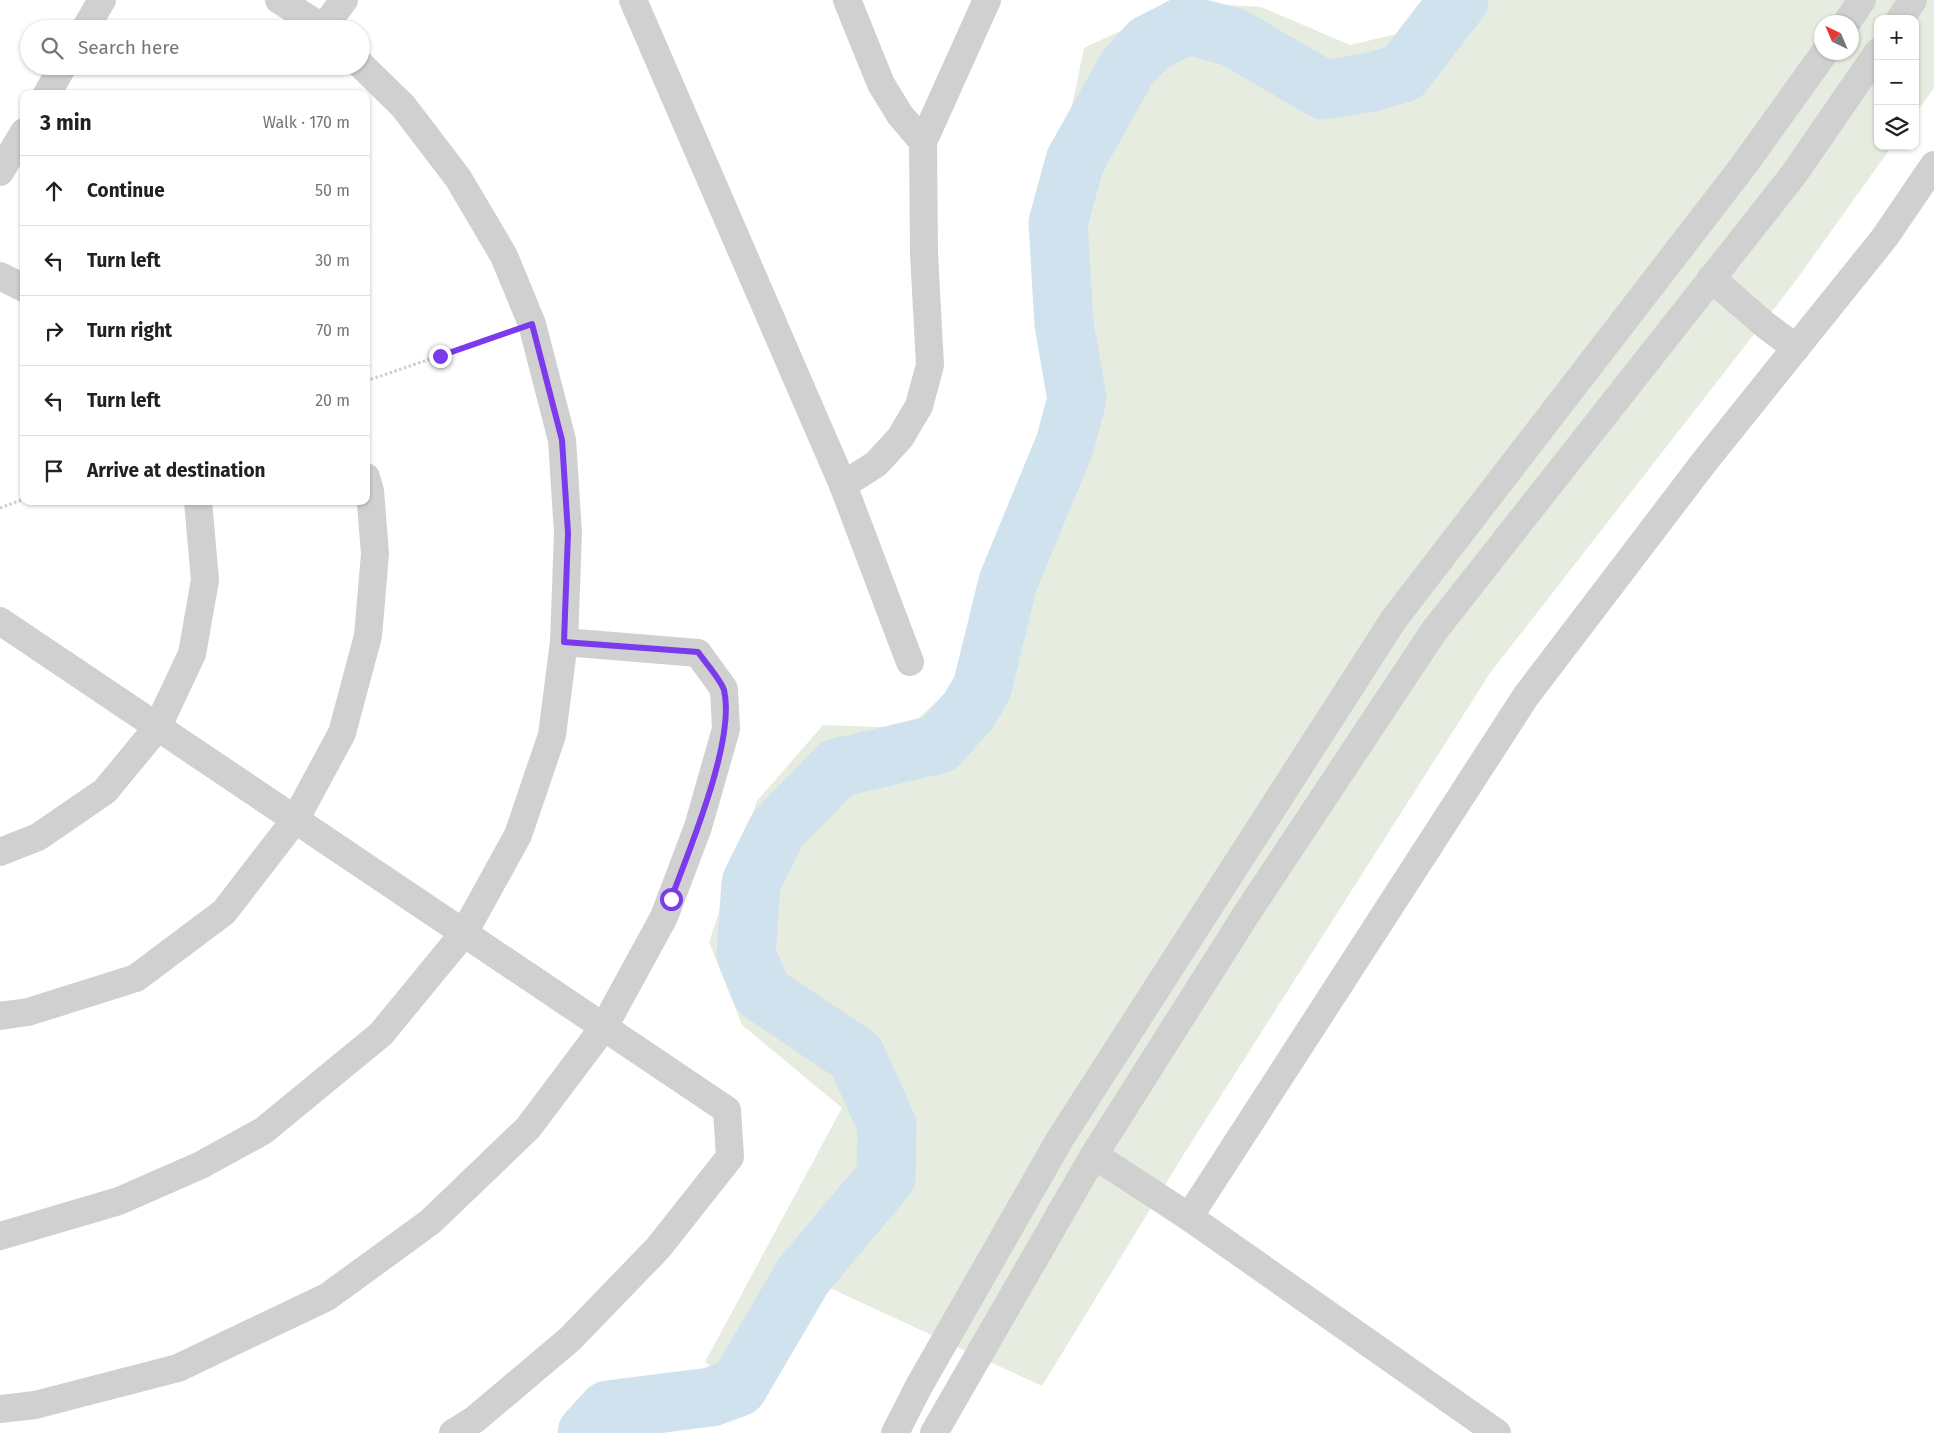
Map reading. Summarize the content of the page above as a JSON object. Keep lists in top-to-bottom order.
{
  "north": "top left",
  "page": {
    "map_buttons": ["+", "−"],
    "search": "Search here",
    "heading": ["3 min", "Walk · 170 m"],
    "list": [
      ["Continue", "50 m"],
      ["Turn left", "30 m"],
      ["Turn right", "70 m"],
      ["Turn left", "20 m"],
      "Arrive at destination"
    ]
  }
}
